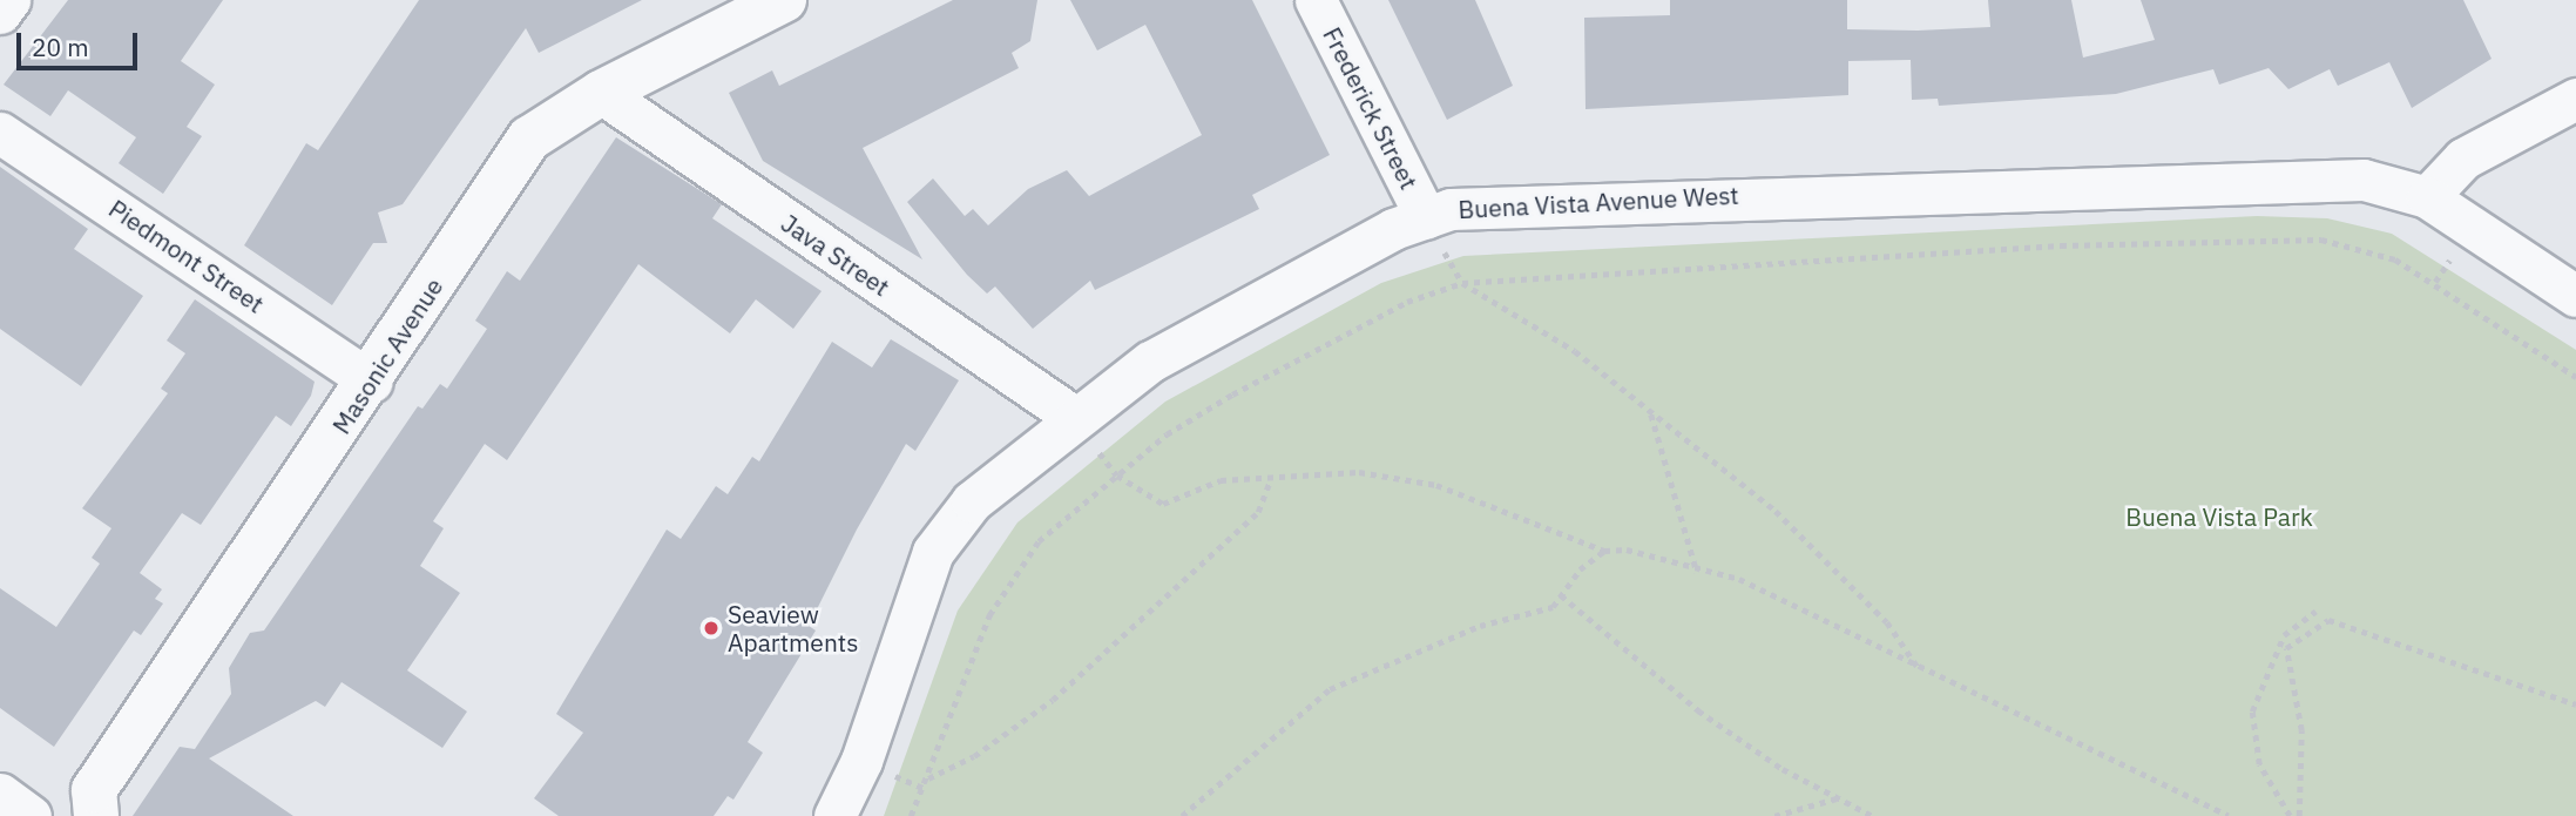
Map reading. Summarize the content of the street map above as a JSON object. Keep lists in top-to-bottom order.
{
  "streets": {
    "street": [
      "Frederick Street",
      "Buena Vista Avenue West",
      "Java Street",
      "Piedmont Street",
      "Masonic Avenue"
    ]
  },
  "crossings": [
    ["Frederick Street", "Buena Vista Avenue West"],
    ["Buena Vista Avenue West", "Java Street"],
    ["Java Street", "Masonic Avenue"],
    ["Piedmont Street", "Masonic Avenue"]
  ],
  "parks": ["Buena Vista Park"],
  "places": ["Seaview Apartments"],
  "scale_bar": "20 m"
}
